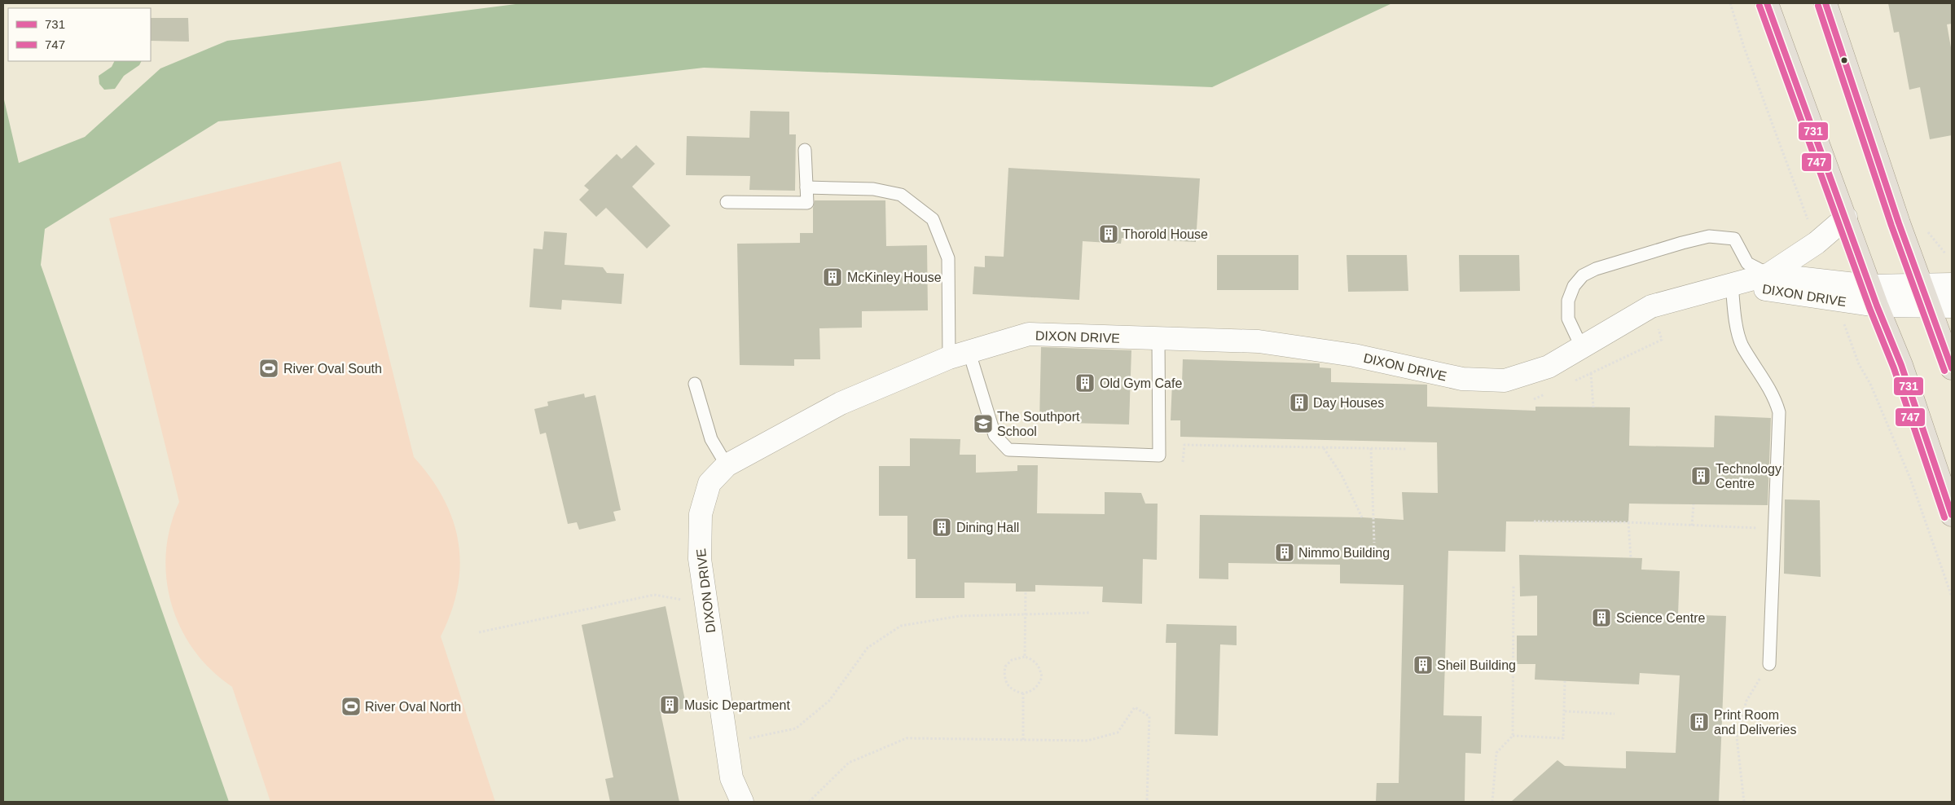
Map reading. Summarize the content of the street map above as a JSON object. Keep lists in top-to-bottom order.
{
  "streets": {
    "street": ["DIXON DRIVE"]
  },
  "places": {
    "building": [
      "Thorold House",
      "McKinley House",
      "Old Gym Cafe",
      "Day Houses",
      "Technology Centre",
      "Dining Hall",
      "Nimmo Building",
      "Science Centre",
      "Sheil Building",
      "Music Department",
      "Print Room and Deliveries"
    ],
    "sports": ["River Oval South", "River Oval North"],
    "school or university": ["The Southport School"]
  },
  "lines": ["transit line 731", "transit line 747"],
  "legend": ["731", "747"]
}
